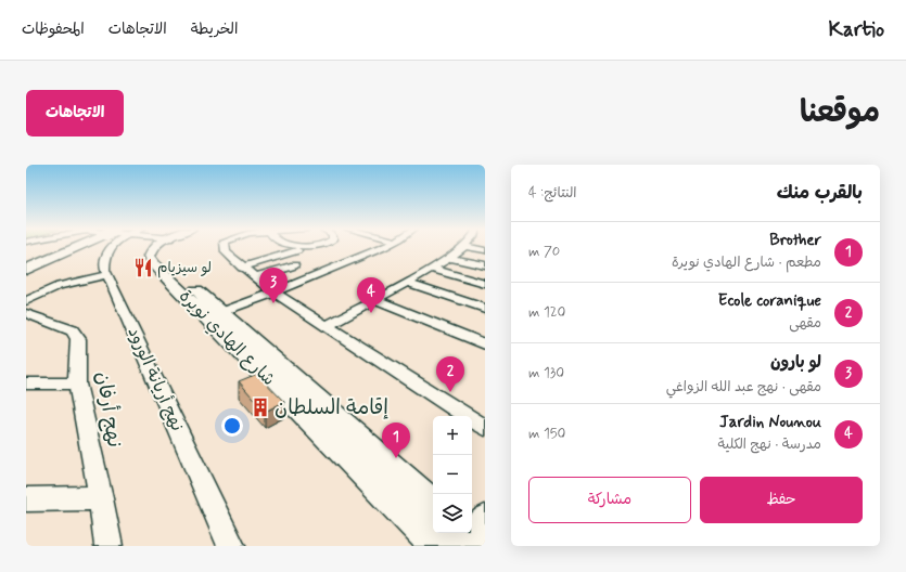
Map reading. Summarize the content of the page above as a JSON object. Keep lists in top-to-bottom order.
{
  "streets": {
    "main road": ["شارع الهادي نويرة"],
    "street": ["نهج أريانة الورود", "نهج أرفان"]
  },
  "places": {
    "restaurant": ["لو سيزيام"],
    "building": ["إقامة السلطان"]
  },
  "page": {
    "header": "Kartio",
    "nav": ["الخريطة", "الاتجاهات", "المحفوظات"],
    "title": "موقعنا",
    "buttons": [
      "الاتجاهات",
      ["حفظ", "مشاركة"]
    ],
    "heading": ["بالقرب منك", "النتائج: 4"],
    "list": [
      {
        "mark": "1",
        "name": "Brother",
        "note": "مطعم · شارع الهادي نويرة",
        "value": "70 m"
      },
      {
        "mark": "2",
        "name": "Ecole coranique",
        "note": "مقهى",
        "value": "120 m"
      },
      {
        "mark": "3",
        "name": "لو بارون",
        "note": "مقهى · نهج عبد الله الزواغي",
        "value": "130 m"
      },
      {
        "mark": "4",
        "name": "Jardin Nounou",
        "note": "مدرسة · نهج الكلية",
        "value": "150 m"
      }
    ],
    "pins": [
      "3",
      "4",
      "2",
      "1"
    ],
    "map_buttons": ["+", "−"]
  }
}
